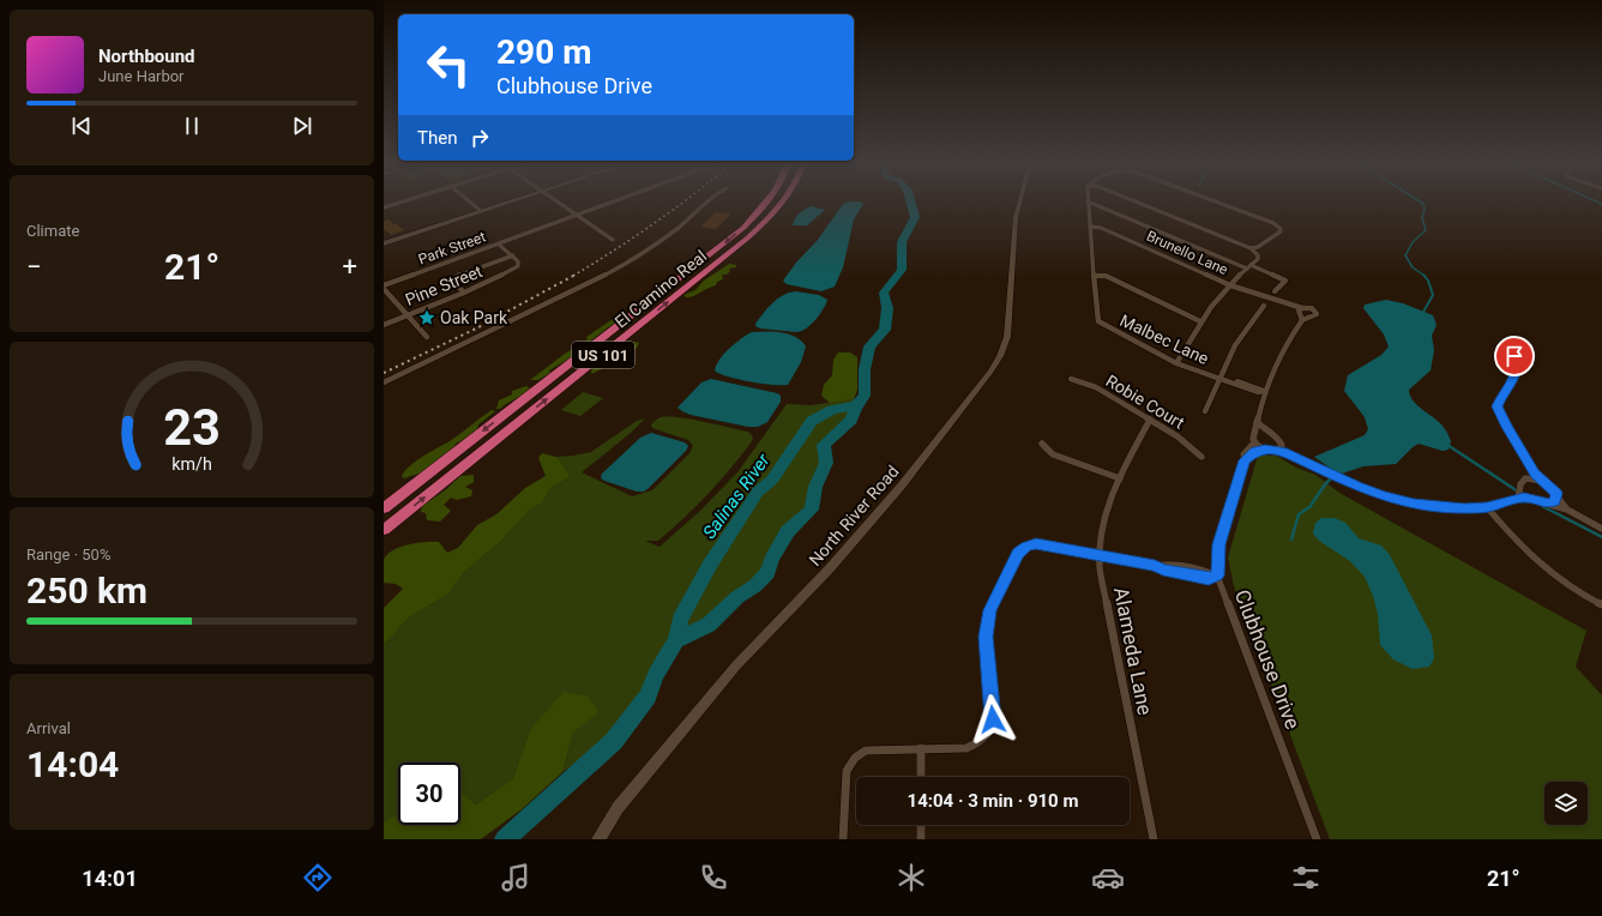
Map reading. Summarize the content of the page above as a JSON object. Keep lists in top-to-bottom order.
{
  "streets": {
    "highway": ["El Camino Real", "US 101"],
    "main road": ["North River Road"],
    "street": [
      "Park Street",
      "Brunello Lane",
      "Pine Street",
      "Malbec Lane",
      "Robie Court",
      "Alameda Lane",
      "Clubhouse Drive"
    ]
  },
  "crossings": [
    ["Malbec Lane", "Clubhouse Drive"],
    ["Robie Court", "Alameda Lane"]
  ],
  "water": ["Salinas River"],
  "places": {
    "place": ["Oak Park"]
  },
  "page": {
    "turn": ["290 m", "Clubhouse Drive"],
    "song": ["Northbound", "June Harbor"],
    "then": "Then",
    "tile": [
      "Climate",
      ["Range · 50%", "250 km"],
      ["Arrival", "14:04"]
    ],
    "heat": ["−", "21°", "+"],
    "limit": "30",
    "trip": "14:04 · 3 min · 910 m",
    "tabs": ["14:01", "21°"],
    "gauge": ["23", "km/h"]
  }
}
